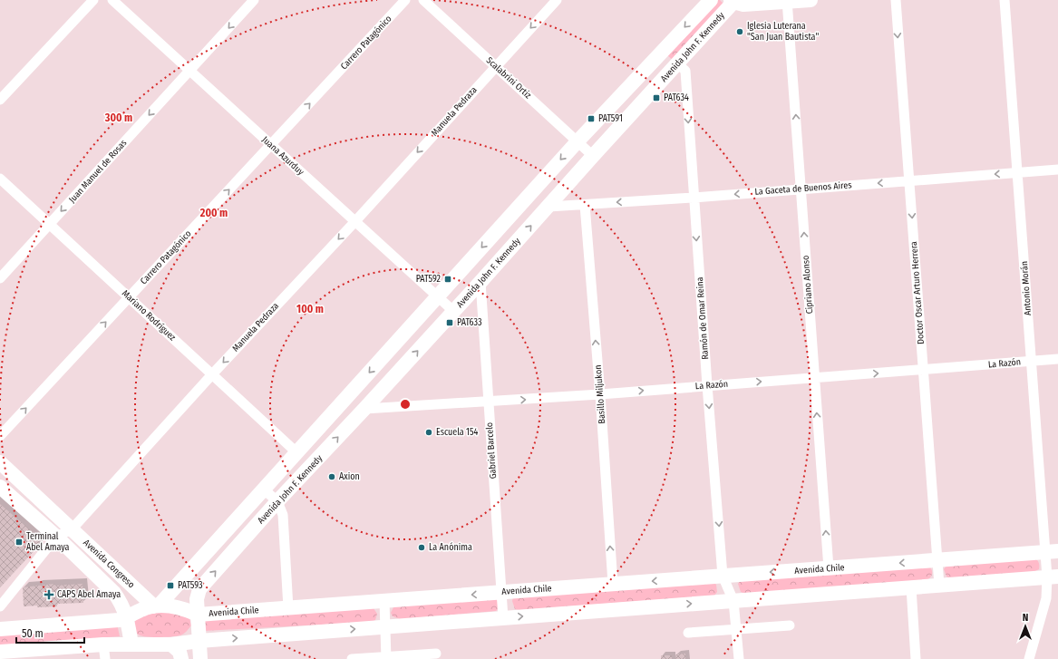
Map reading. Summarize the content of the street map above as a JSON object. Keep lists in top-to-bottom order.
{
  "streets": {
    "main road": ["Avenida John F. Kennedy", "Avenida Congreso", "Avenida Chile"],
    "street": [
      "Carrero Patagónico",
      "Scalabrini Ortiz",
      "Manuela Pedraza",
      "Juana Azurduy",
      "Juan Manuel de Rosas",
      "La Gaceta de Buenos Aires",
      "Cipriano Alonso",
      "Antonio Morán",
      "Doctor Oscar Arturo Herrera",
      "Mariano Rodríguez",
      "Ramón de Omar Reina",
      "La Razón",
      "Basillo Miljukon",
      "Gabriel Barcelo"
    ]
  },
  "crossings": [
    ["Carrero Patagónico", "Juana Azurduy"],
    ["Carrero Patagónico", "Mariano Rodríguez"],
    ["Avenida John F. Kennedy", "Scalabrini Ortiz"],
    ["Avenida John F. Kennedy", "Juana Azurduy"],
    ["Avenida John F. Kennedy", "La Gaceta de Buenos Aires"],
    ["Avenida John F. Kennedy", "Mariano Rodríguez"],
    ["Avenida John F. Kennedy", "Ramón de Omar Reina"],
    ["Avenida John F. Kennedy", "La Razón"],
    ["Avenida John F. Kennedy", "Gabriel Barcelo"],
    ["Avenida John F. Kennedy", "Avenida Congreso"],
    ["Avenida John F. Kennedy", "Avenida Chile"],
    ["Scalabrini Ortiz", "Manuela Pedraza"],
    ["Manuela Pedraza", "Juana Azurduy"],
    ["Manuela Pedraza", "Mariano Rodríguez"],
    ["Manuela Pedraza", "Avenida Congreso"],
    ["Juana Azurduy", "Juan Manuel de Rosas"],
    ["Juan Manuel de Rosas", "Mariano Rodríguez"],
    ["La Gaceta de Buenos Aires", "Cipriano Alonso"],
    ["La Gaceta de Buenos Aires", "Antonio Morán"],
    ["La Gaceta de Buenos Aires", "Doctor Oscar Arturo Herrera"],
    ["La Gaceta de Buenos Aires", "Ramón de Omar Reina"],
    ["La Gaceta de Buenos Aires", "Basillo Miljukon"],
    ["Cipriano Alonso", "La Razón"],
    ["Cipriano Alonso", "Avenida Chile"],
    ["Antonio Morán", "La Razón"],
    ["Antonio Morán", "Avenida Chile"],
    ["Doctor Oscar Arturo Herrera", "La Razón"],
    ["Doctor Oscar Arturo Herrera", "Avenida Chile"],
    ["Ramón de Omar Reina", "La Razón"],
    ["Ramón de Omar Reina", "Avenida Chile"],
    ["La Razón", "Basillo Miljukon"],
    ["La Razón", "Gabriel Barcelo"],
    ["Basillo Miljukon", "Avenida Chile"],
    ["Gabriel Barcelo", "Avenida Chile"],
    ["Avenida Congreso", "Avenida Chile"]
  ],
  "one_way": [
    "Carrero Patagónico",
    "Manuela Pedraza",
    "Juan Manuel de Rosas",
    "La Gaceta de Buenos Aires",
    "Cipriano Alonso",
    "Doctor Oscar Arturo Herrera",
    "Ramón de Omar Reina",
    "La Razón",
    "Basillo Miljukon"
  ],
  "places": {
    "other": [
      "Iglesia Luterana \"San Juan Bautista\"",
      "Escuela 154",
      "Axion",
      "La Anónima"
    ],
    "transit": [
      "PAT634",
      "PAT591",
      "PAT592",
      "PAT633",
      "Terminal Abel Amaya",
      "PAT593"
    ],
    "health": ["CAPS Abel Amaya"]
  },
  "scale_bar": "50 m",
  "north": "top",
  "rings": ["300 m", "200 m", "100 m"]
}
